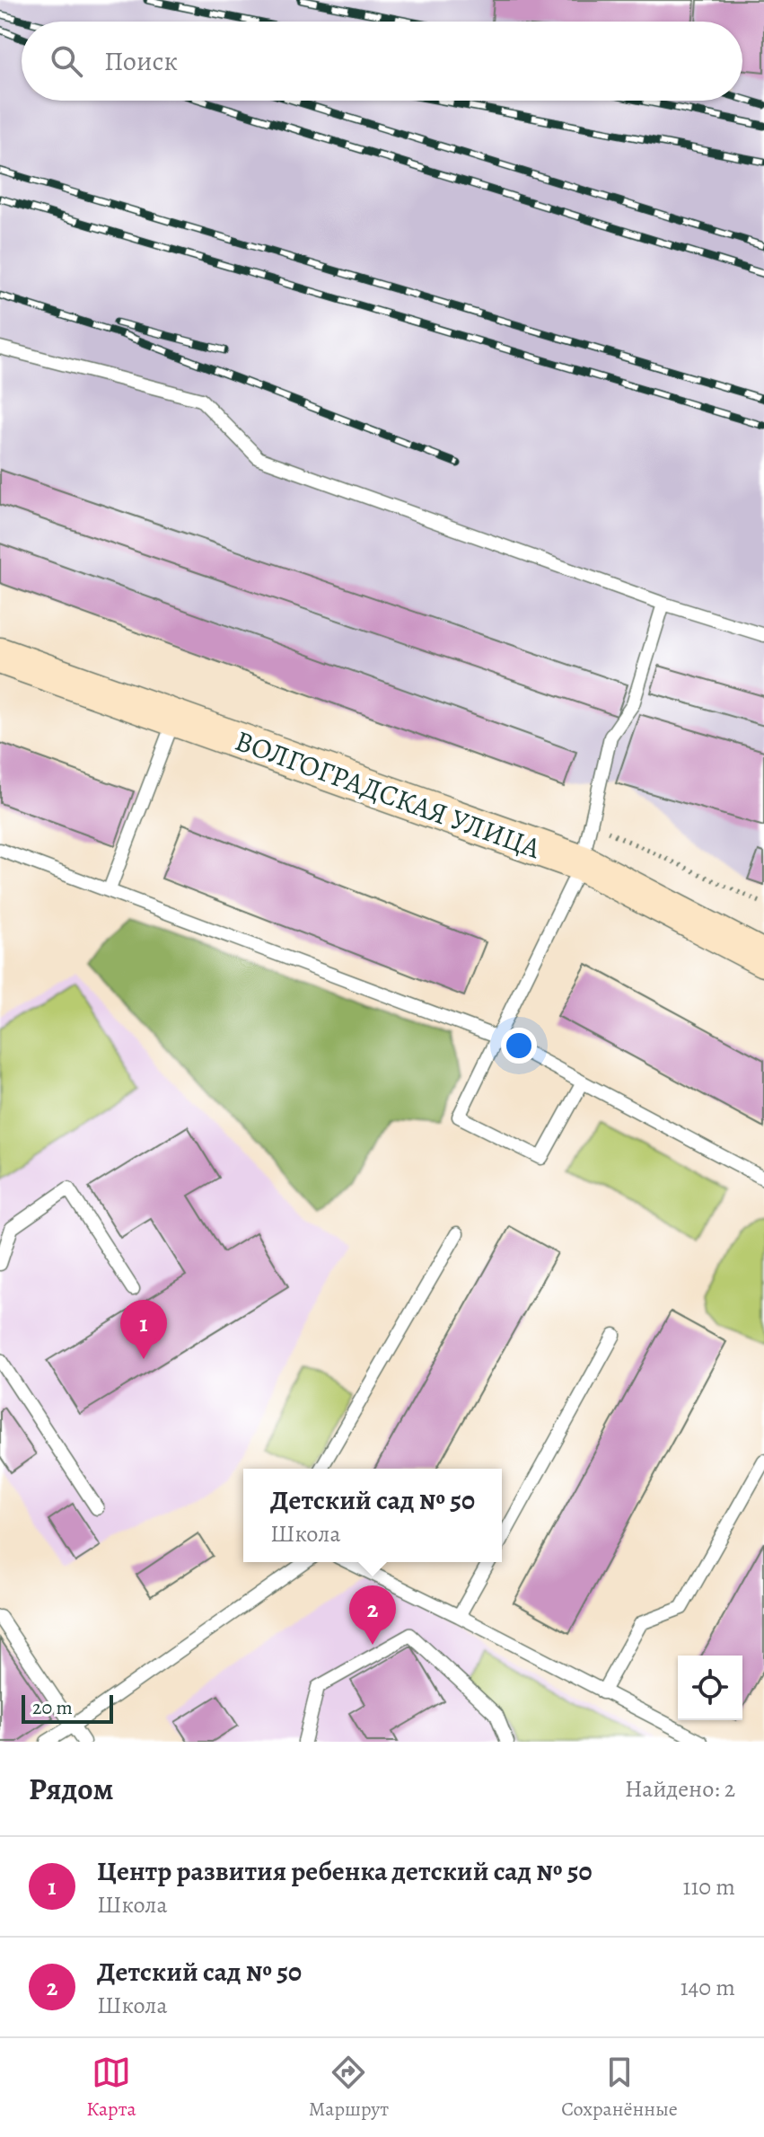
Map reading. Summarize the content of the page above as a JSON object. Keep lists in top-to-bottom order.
{
  "streets": {
    "street": ["ВОЛГОГРАДСКАЯ УЛИЦА"]
  },
  "scale_bar": "20 m",
  "page": {
    "search": "Поиск",
    "pins": ["1", "2"],
    "popup": ["Детский сад № 50", "Школа"],
    "scale": "20 m",
    "heading": ["Рядом", "Найдено: 2"],
    "list": [
      {
        "mark": "1",
        "name": "Центр развития ребенка детский сад № 50",
        "note": "Школа",
        "value": "110 m"
      },
      {
        "mark": "2",
        "name": "Детский сад № 50",
        "note": "Школа",
        "value": "140 m"
      }
    ],
    "nav": ["Карта", "Маршрут", "Сохранённые"]
  }
}
